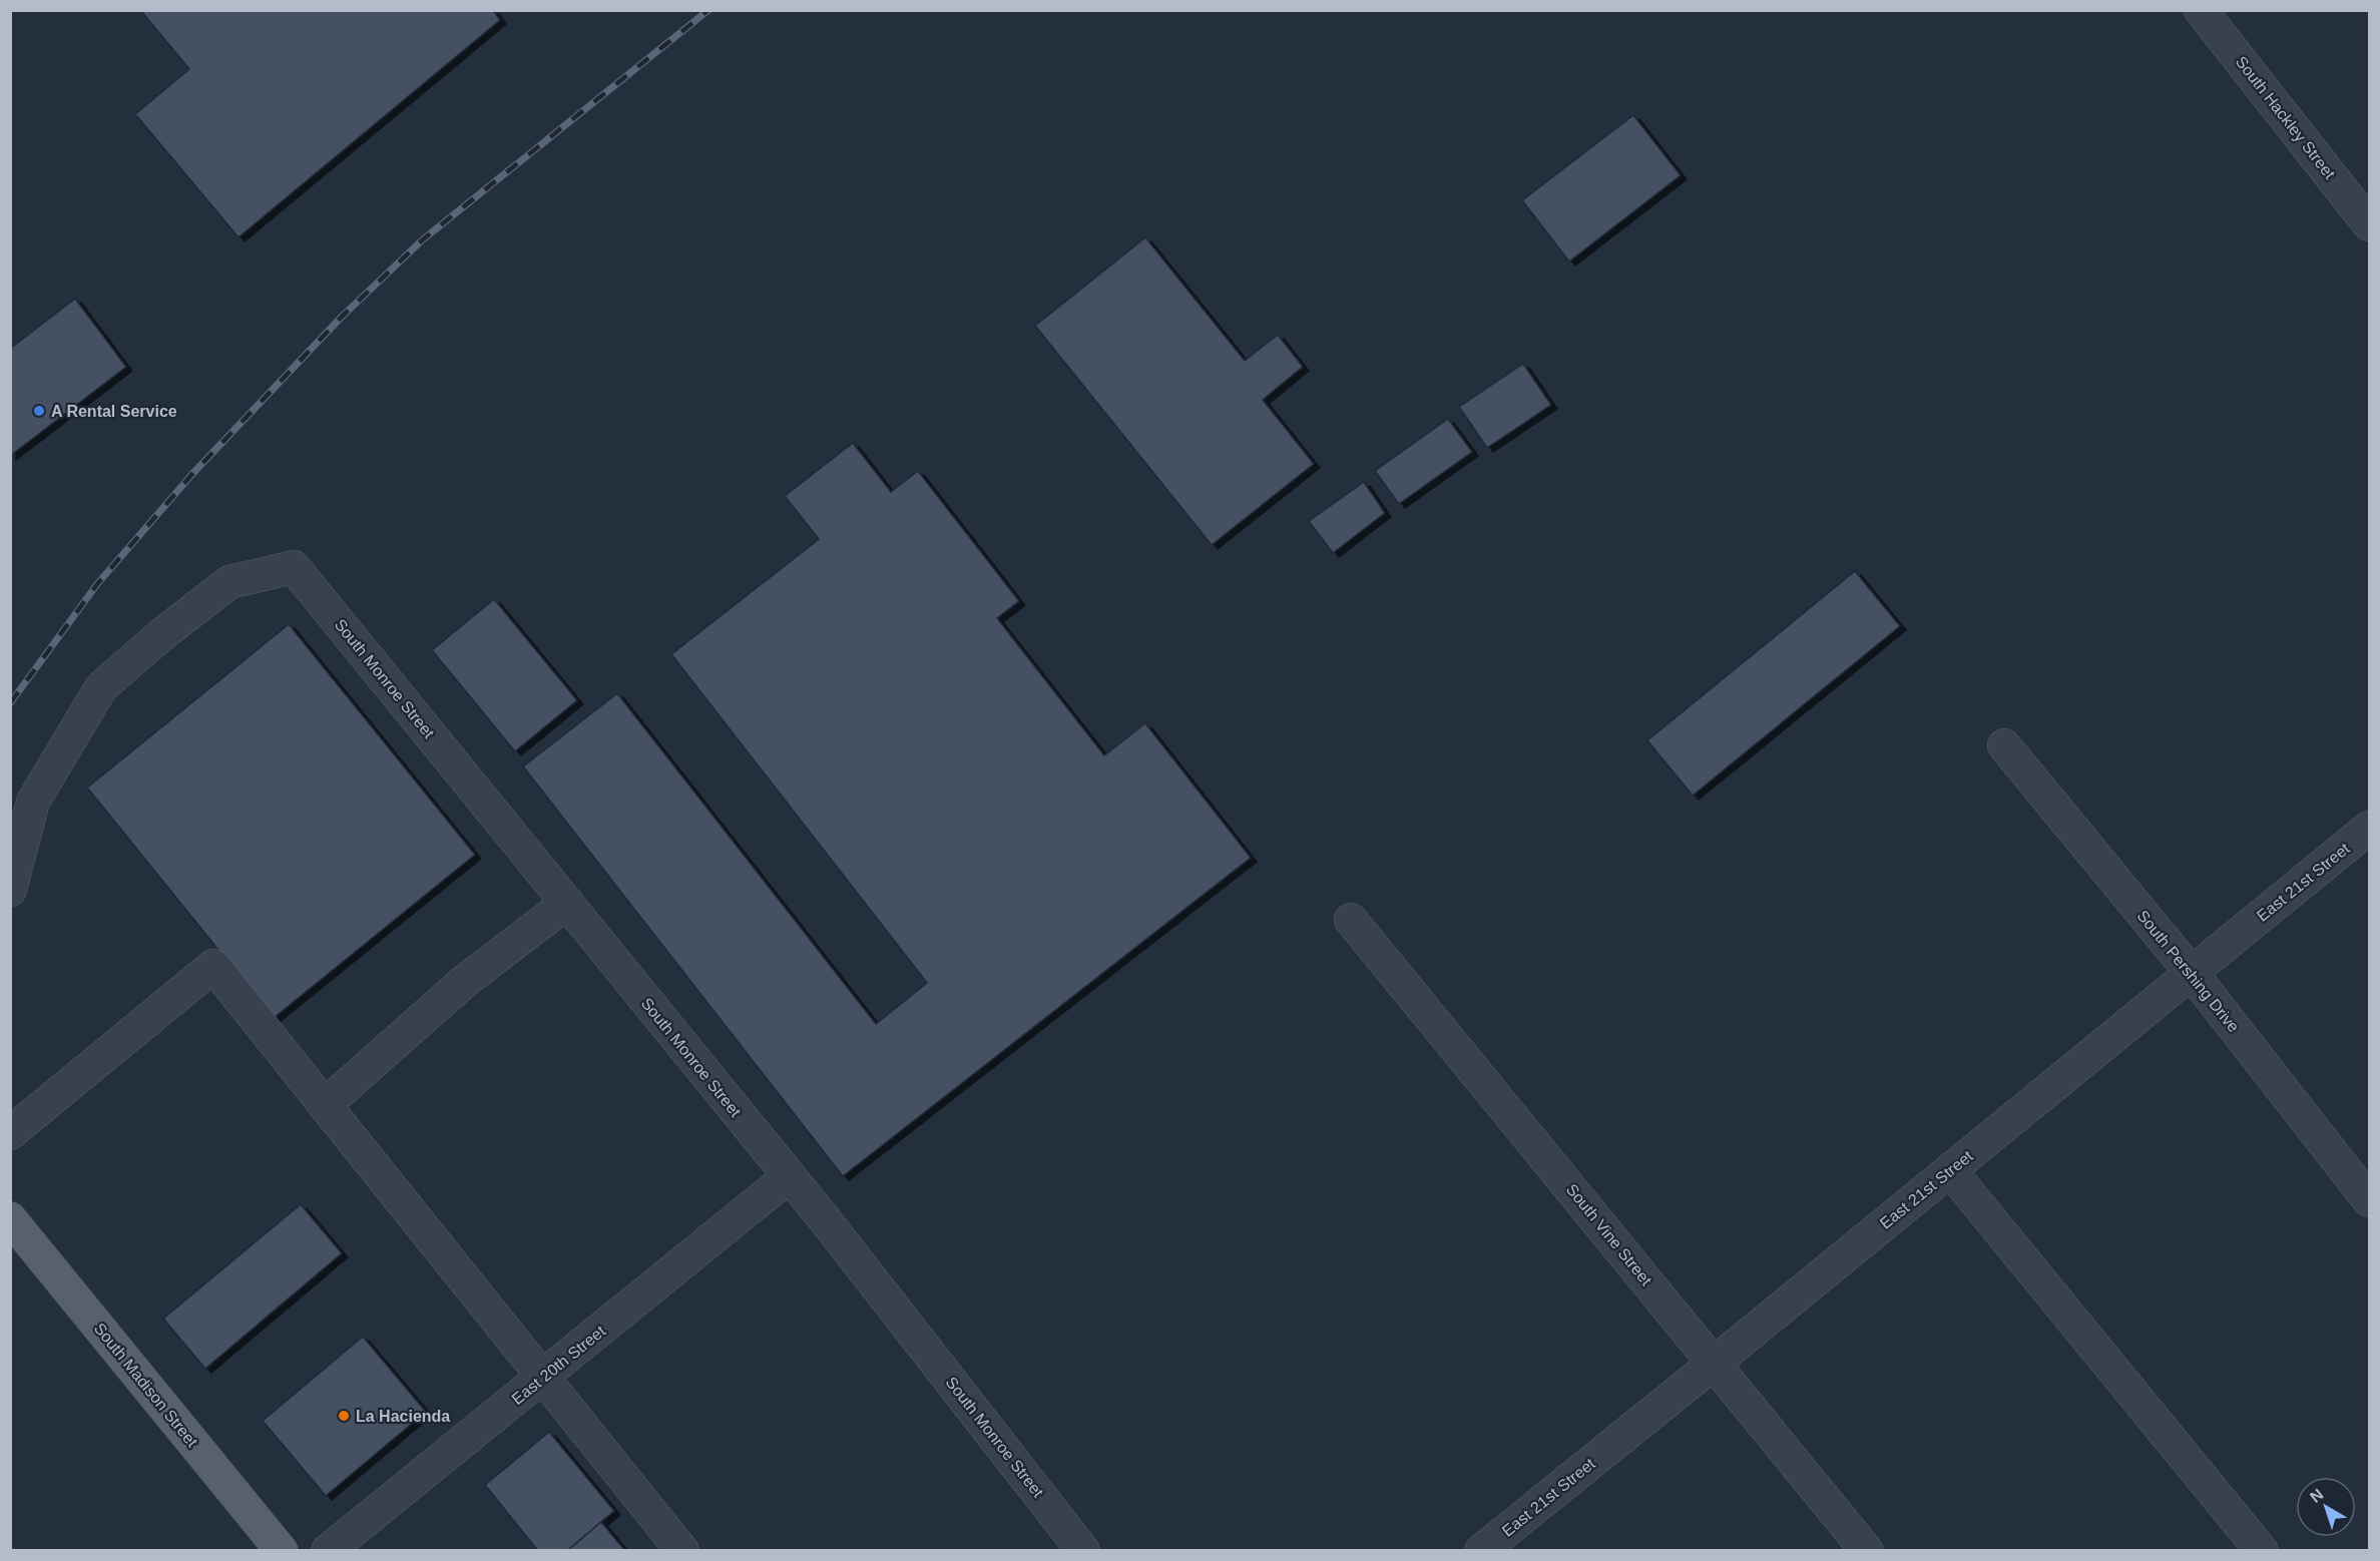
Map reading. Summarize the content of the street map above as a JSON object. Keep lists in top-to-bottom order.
{
  "streets": {
    "main road": ["South Madison Street"],
    "street": [
      "South Hackley Street",
      "South Monroe Street",
      "East 21st Street",
      "South Pershing Drive",
      "South Vine Street",
      "East 20th Street"
    ]
  },
  "crossings": [
    ["South Monroe Street", "East 20th Street"],
    ["East 21st Street", "South Pershing Drive"],
    ["East 21st Street", "South Vine Street"]
  ],
  "places": ["A Rental Service", "La Hacienda"],
  "north": "top left"
}
